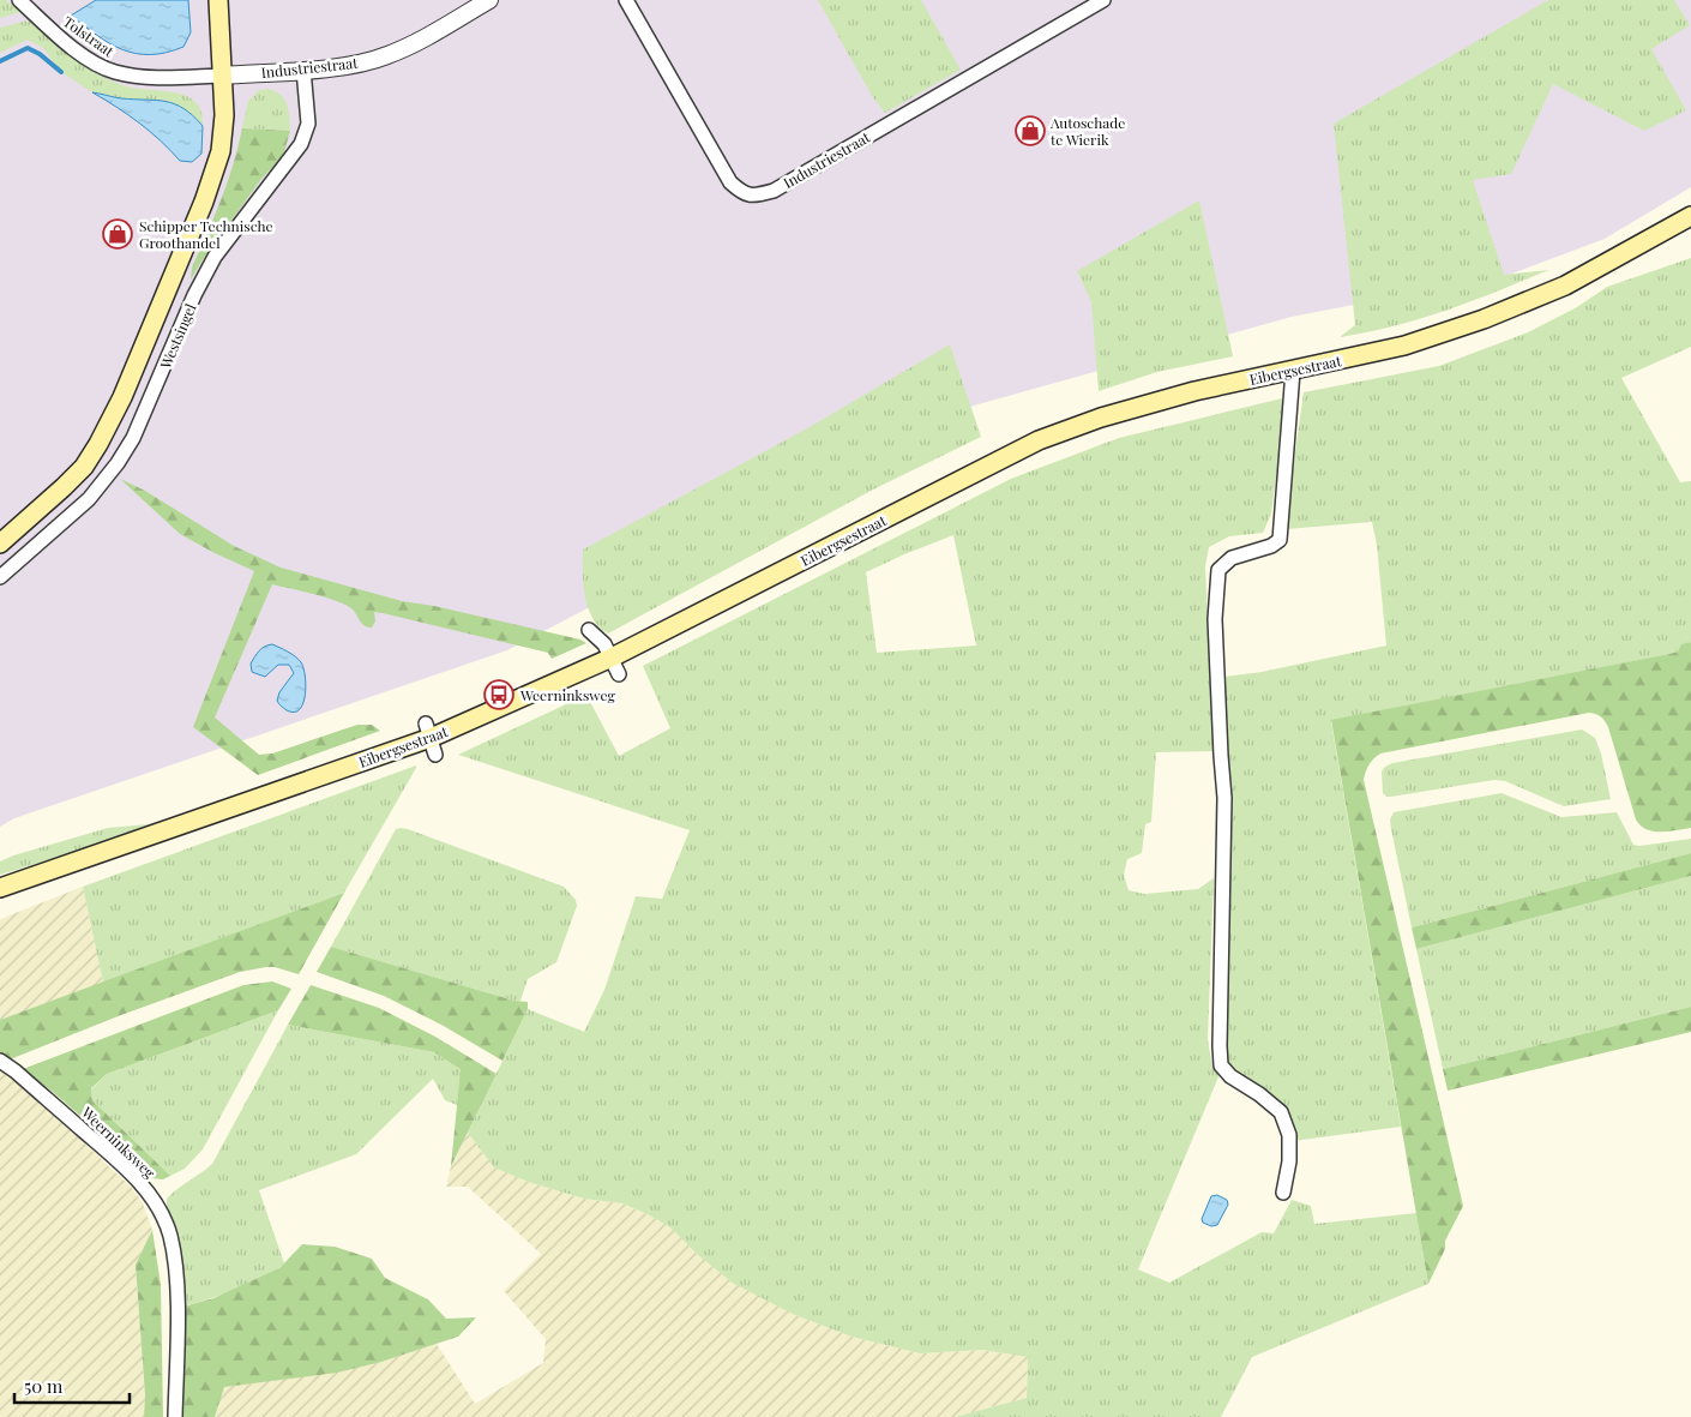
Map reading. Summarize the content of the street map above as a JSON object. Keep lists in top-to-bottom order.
{
  "streets": {
    "main road": ["Westsingel", "Eibergsestraat"],
    "street": ["Tolstraat", "Industriestraat", "Weerninksweg"]
  },
  "crossings": [
    ["Tolstraat", "Industriestraat"],
    ["Tolstraat", "Westsingel"],
    ["Industriestraat", "Westsingel"]
  ],
  "places": {
    "shop": ["Autoschade te Wierik", "Schipper Technische Groothandel"],
    "bus stop": ["Weerninksweg"]
  },
  "scale_bar": "50 m"
}
